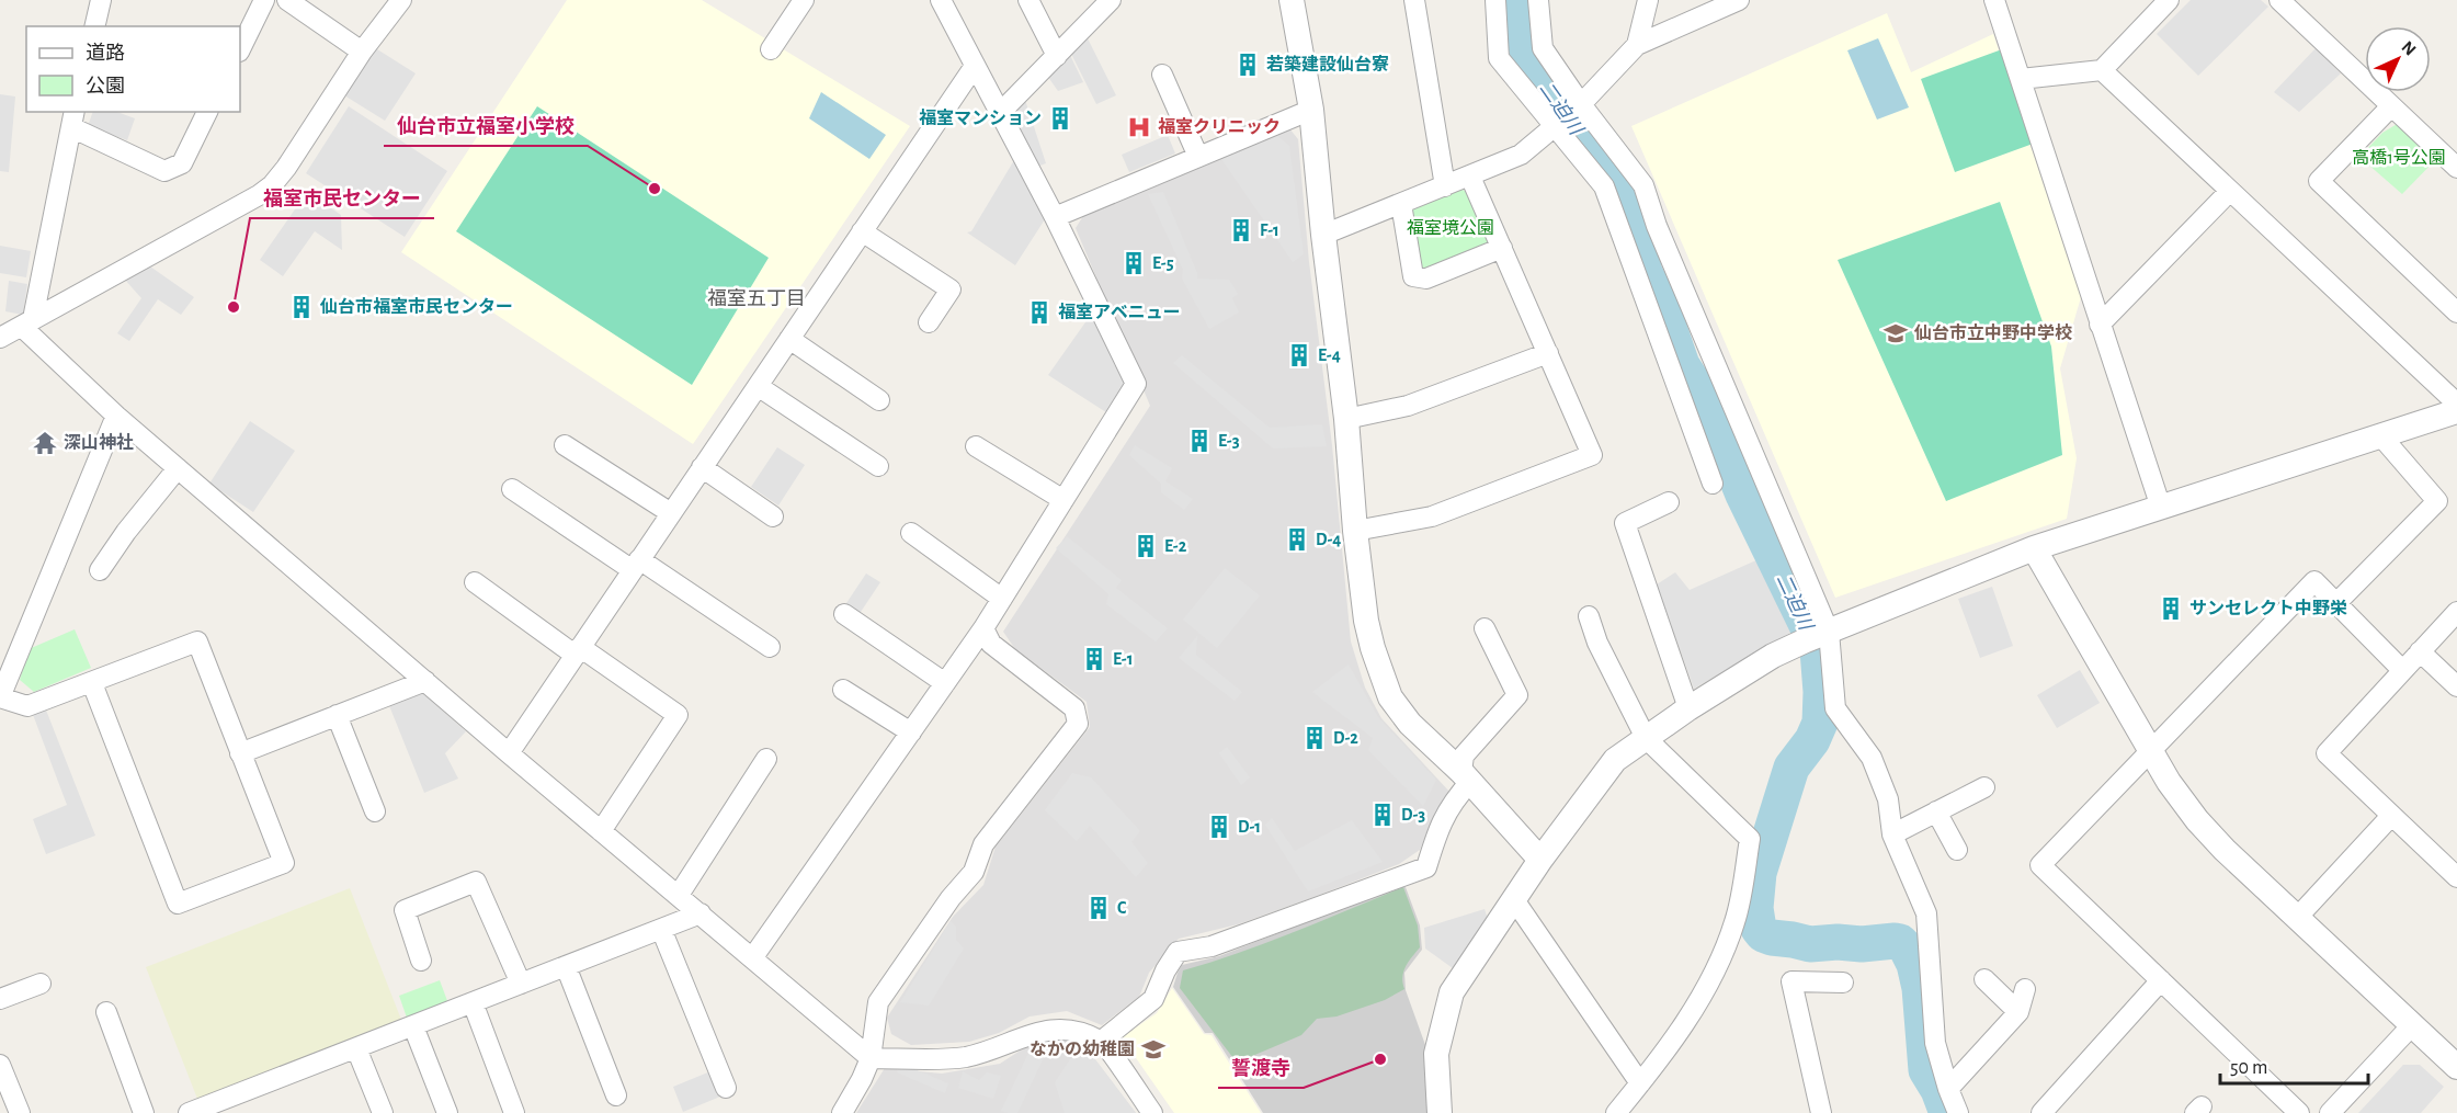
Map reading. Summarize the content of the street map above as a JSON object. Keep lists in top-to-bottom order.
{
  "districts": ["福室五丁目"],
  "water": ["二迫川"],
  "parks": ["高橋1号公園", "福室境公園"],
  "places": {
    "building": [
      "若築建設仙台寮",
      "福室マンション",
      "F-1",
      "E-5",
      "仙台市福室市民センター",
      "福室アベニュー",
      "E-4",
      "E-3",
      "D-4",
      "E-2",
      "サンセレクト中野栄",
      "E-1",
      "D-2",
      "D-3",
      "D-1",
      "C"
    ],
    "hospital": ["福室クリニック"],
    "other": ["仙台市立福室小学校", "福室市民センター", "誓渡寺"],
    "school or university": ["仙台市立中野中学校", "なかの幼稚園"],
    "temple": ["深山神社"]
  },
  "legend": ["道路", "公園"],
  "scale_bar": "50 m",
  "north": "top right"
}
